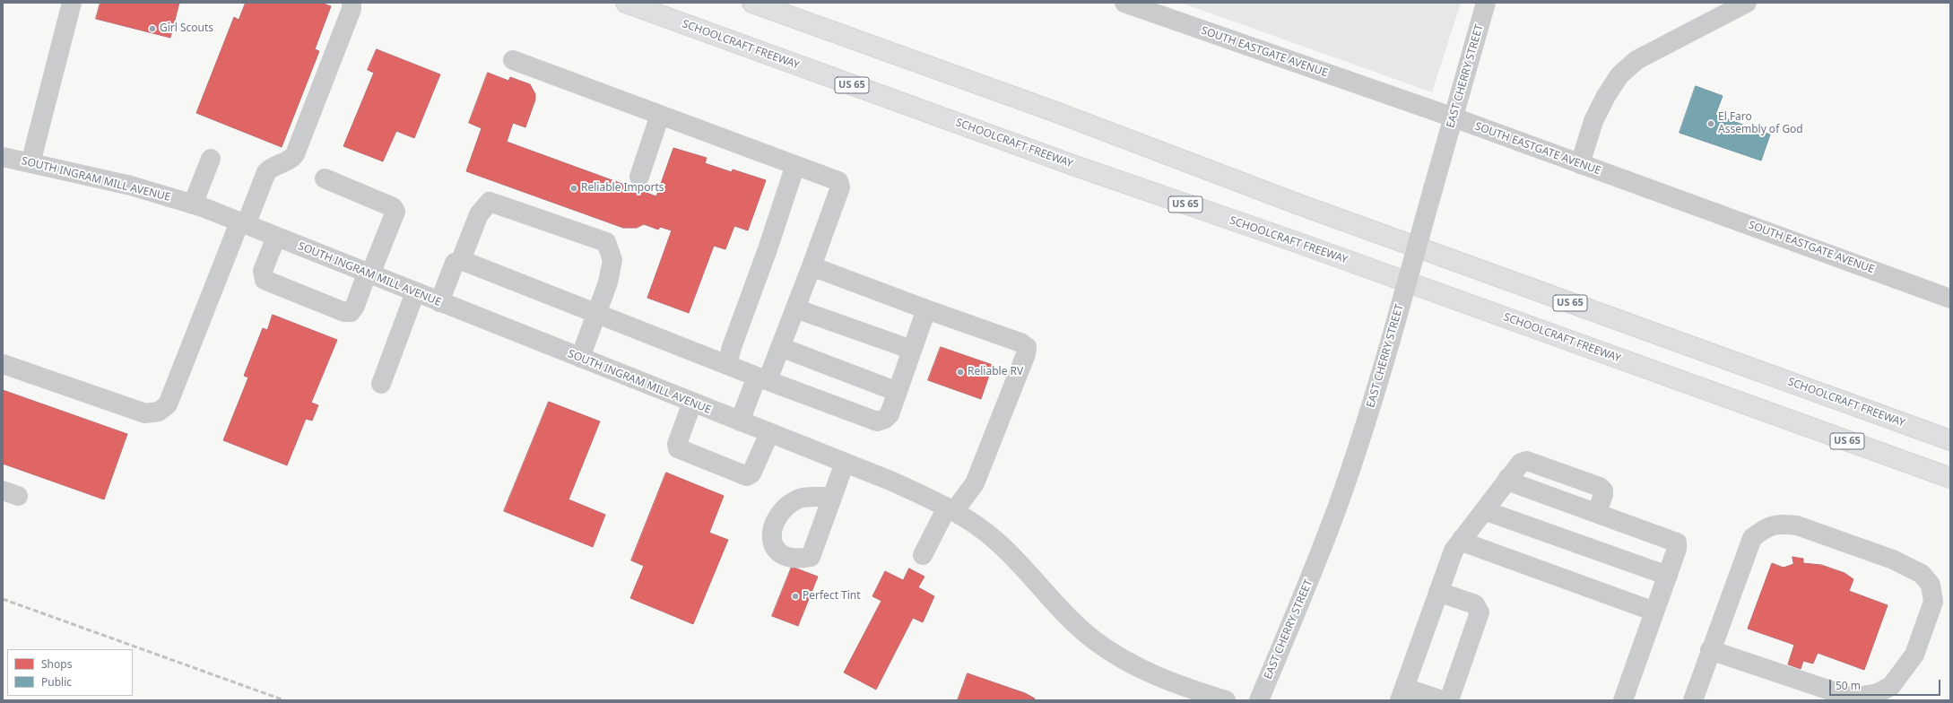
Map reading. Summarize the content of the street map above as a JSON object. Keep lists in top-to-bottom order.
{
  "streets": {
    "highway": ["SCHOOLCRAFT FREEWAY", "US 65"],
    "street": ["SOUTH EASTGATE AVENUE", "EAST CHERRY STREET", "SOUTH INGRAM MILL AVENUE"]
  },
  "crossings": [
    ["SOUTH EASTGATE AVENUE", "EAST CHERRY STREET"]
  ],
  "places": [
    "Girl Scouts",
    "El Faro Assembly of God",
    "Reliable Imports",
    "Reliable RV",
    "Perfect Tint"
  ],
  "legend": ["Shops", "Public"],
  "scale_bar": "50 m"
}
